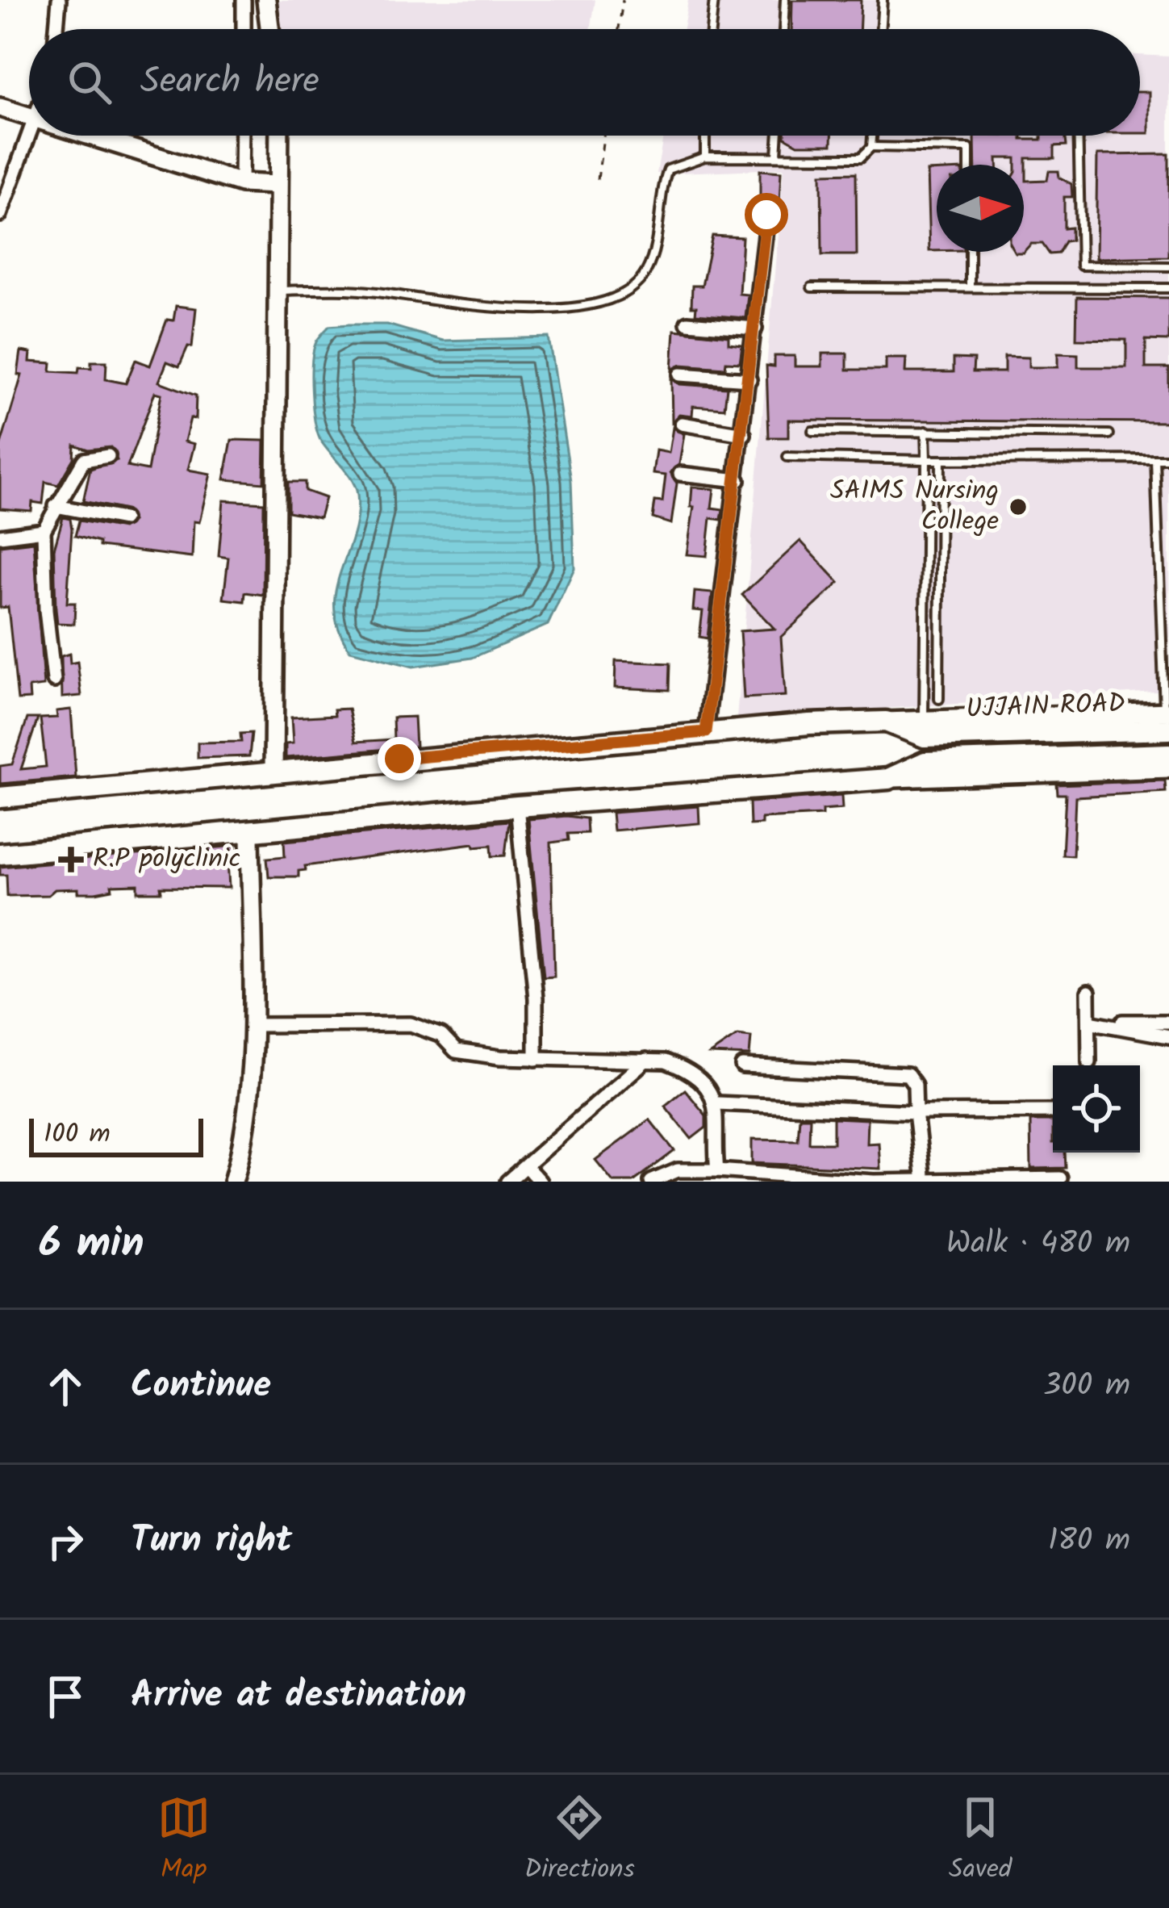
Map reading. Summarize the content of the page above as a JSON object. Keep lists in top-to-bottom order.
{
  "streets": {
    "main road": ["UJJAIN ROAD"]
  },
  "places": {
    "other": ["SAIMS Nursing College"],
    "health": ["R.P polyclinic"]
  },
  "scale_bar": "100 m",
  "north": "right",
  "page": {
    "search": "Search here",
    "scale": "100 m",
    "heading": ["6 min", "Walk · 480 m"],
    "list": [
      ["Continue", "300 m"],
      ["Turn right", "180 m"],
      "Arrive at destination"
    ],
    "nav": ["Map", "Directions", "Saved"]
  }
}
